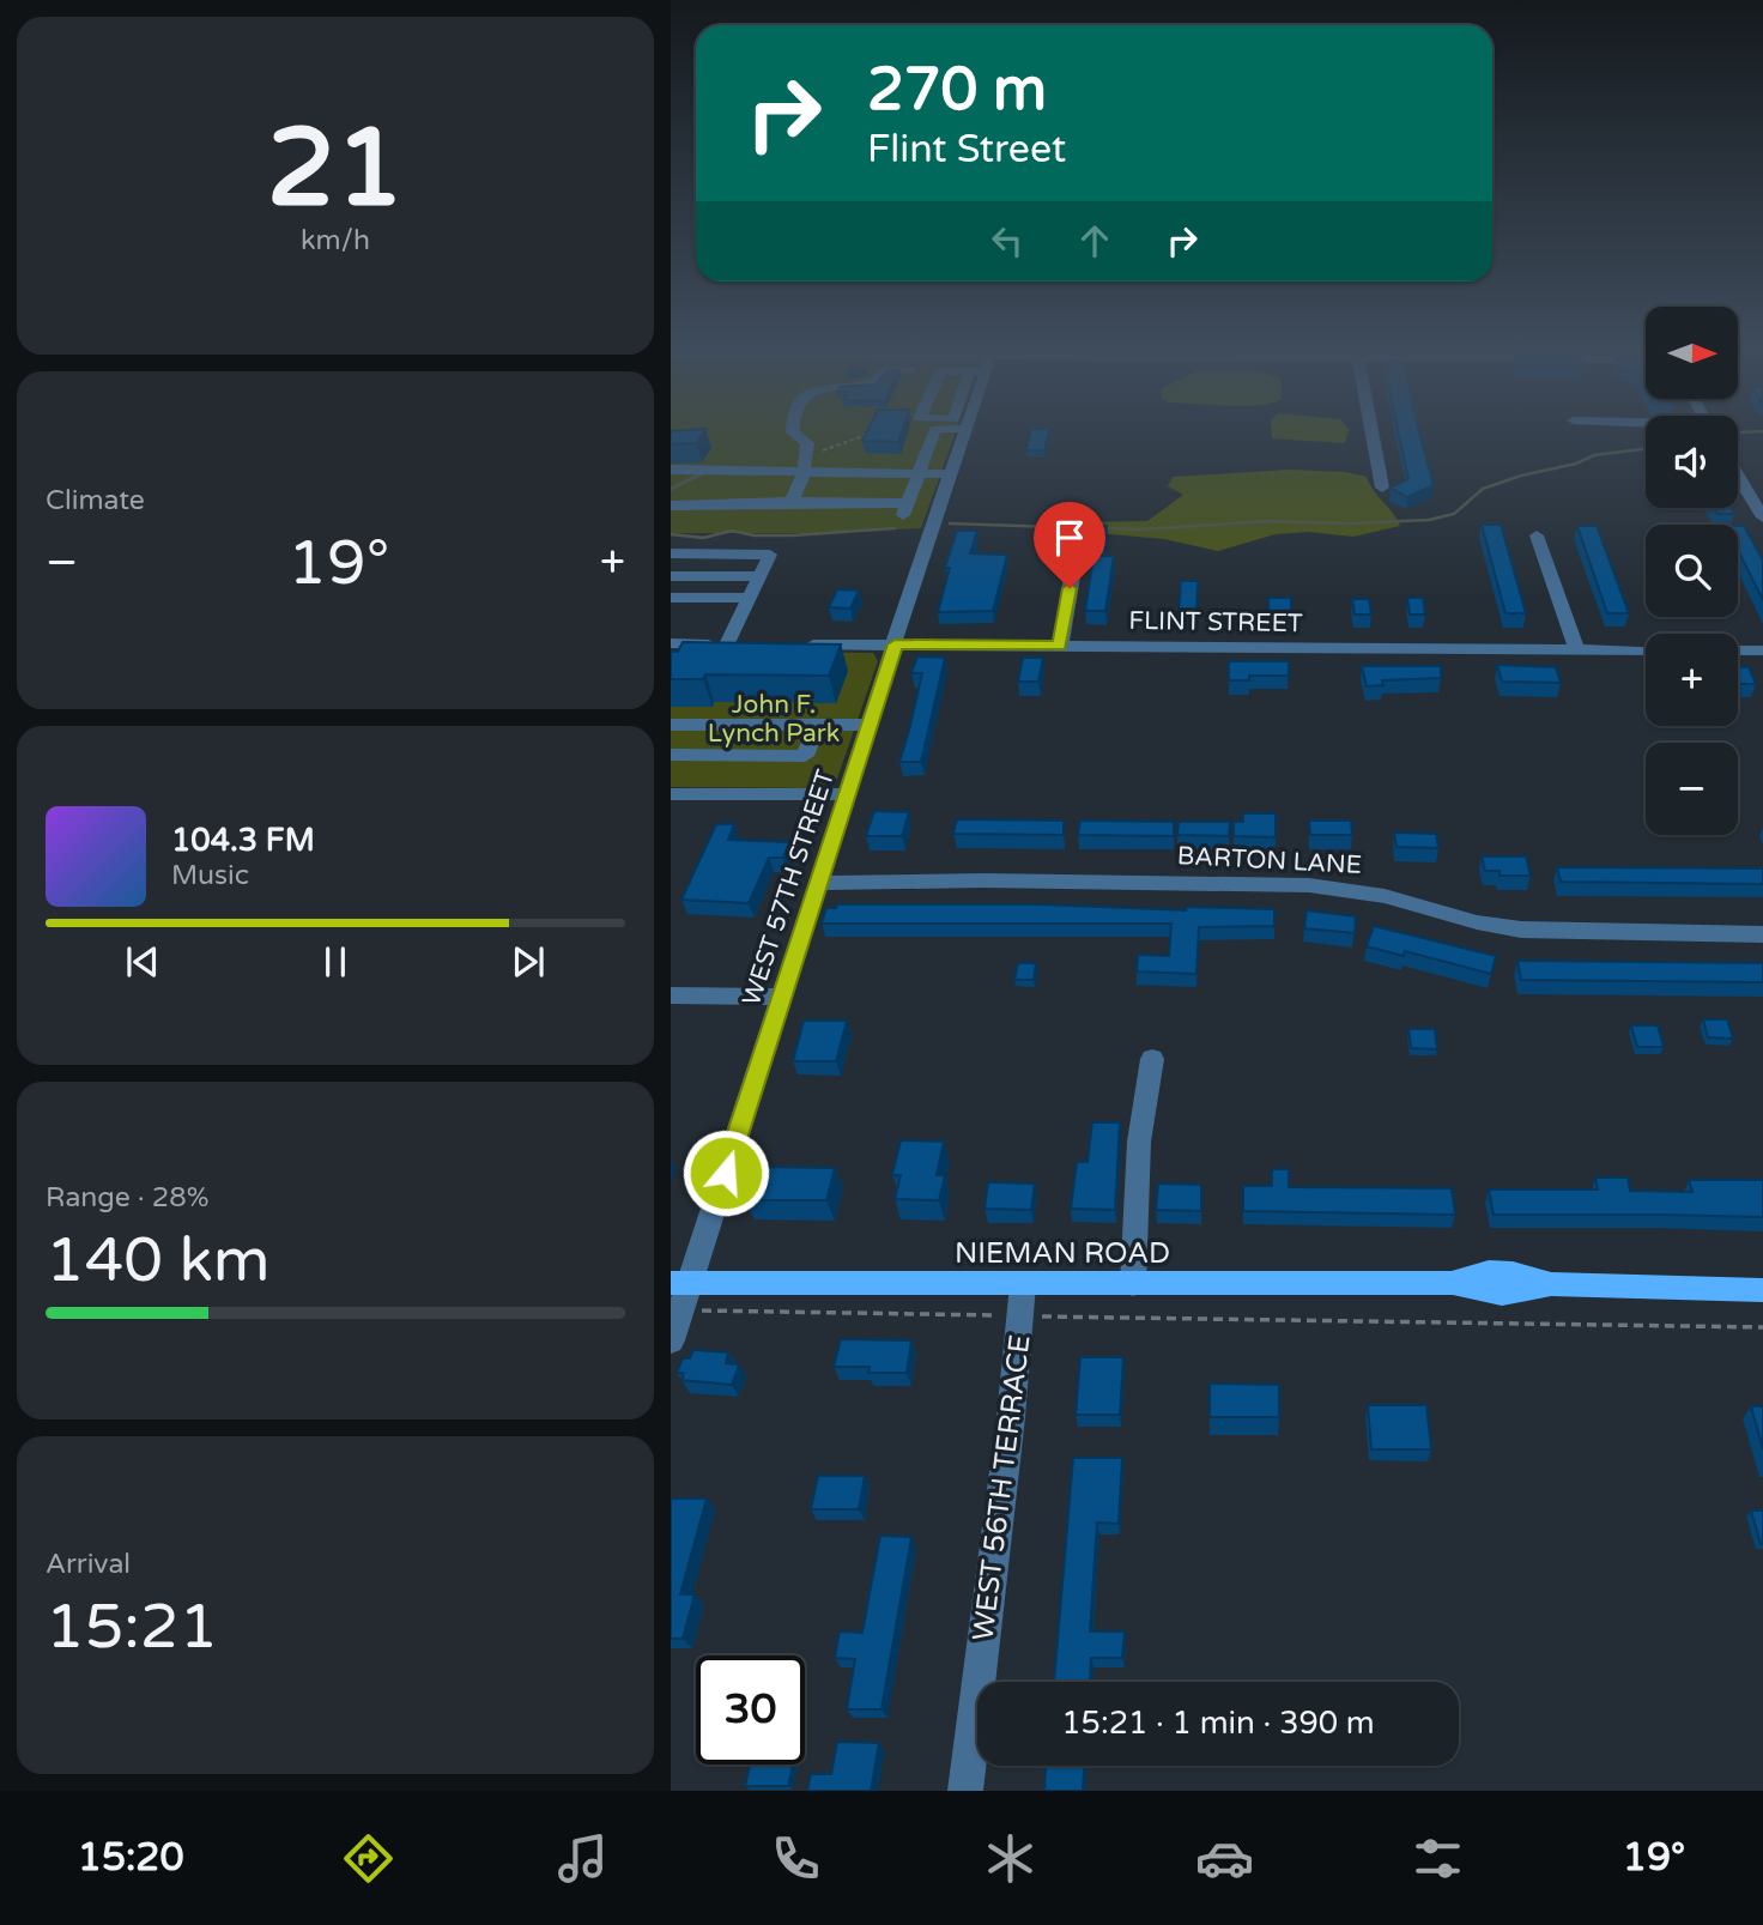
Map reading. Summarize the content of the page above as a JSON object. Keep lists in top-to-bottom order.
{
  "streets": {
    "main road": ["NIEMAN ROAD"],
    "street": [
      "FLINT STREET",
      "BARTON LANE",
      "WEST 57TH STREET",
      "WEST 56TH TERRACE"
    ]
  },
  "crossings": [
    ["FLINT STREET", "WEST 57TH STREET"],
    ["BARTON LANE", "WEST 57TH STREET"],
    ["WEST 57TH STREET", "NIEMAN ROAD"],
    ["NIEMAN ROAD", "WEST 56TH TERRACE"]
  ],
  "parks": ["John F. Lynch Park"],
  "north": "right",
  "page": {
    "tile": [
      ["21", "km/h"],
      "Climate",
      ["Range · 28%", "140 km"],
      ["Arrival", "15:21"]
    ],
    "turn": ["270 m", "Flint Street"],
    "map_buttons": ["+", "−"],
    "heat": ["−", "19°", "+"],
    "song": ["104.3 FM", "Music"],
    "limit": "30",
    "trip": "15:21 · 1 min · 390 m",
    "tabs": ["15:20", "19°"]
  }
}
